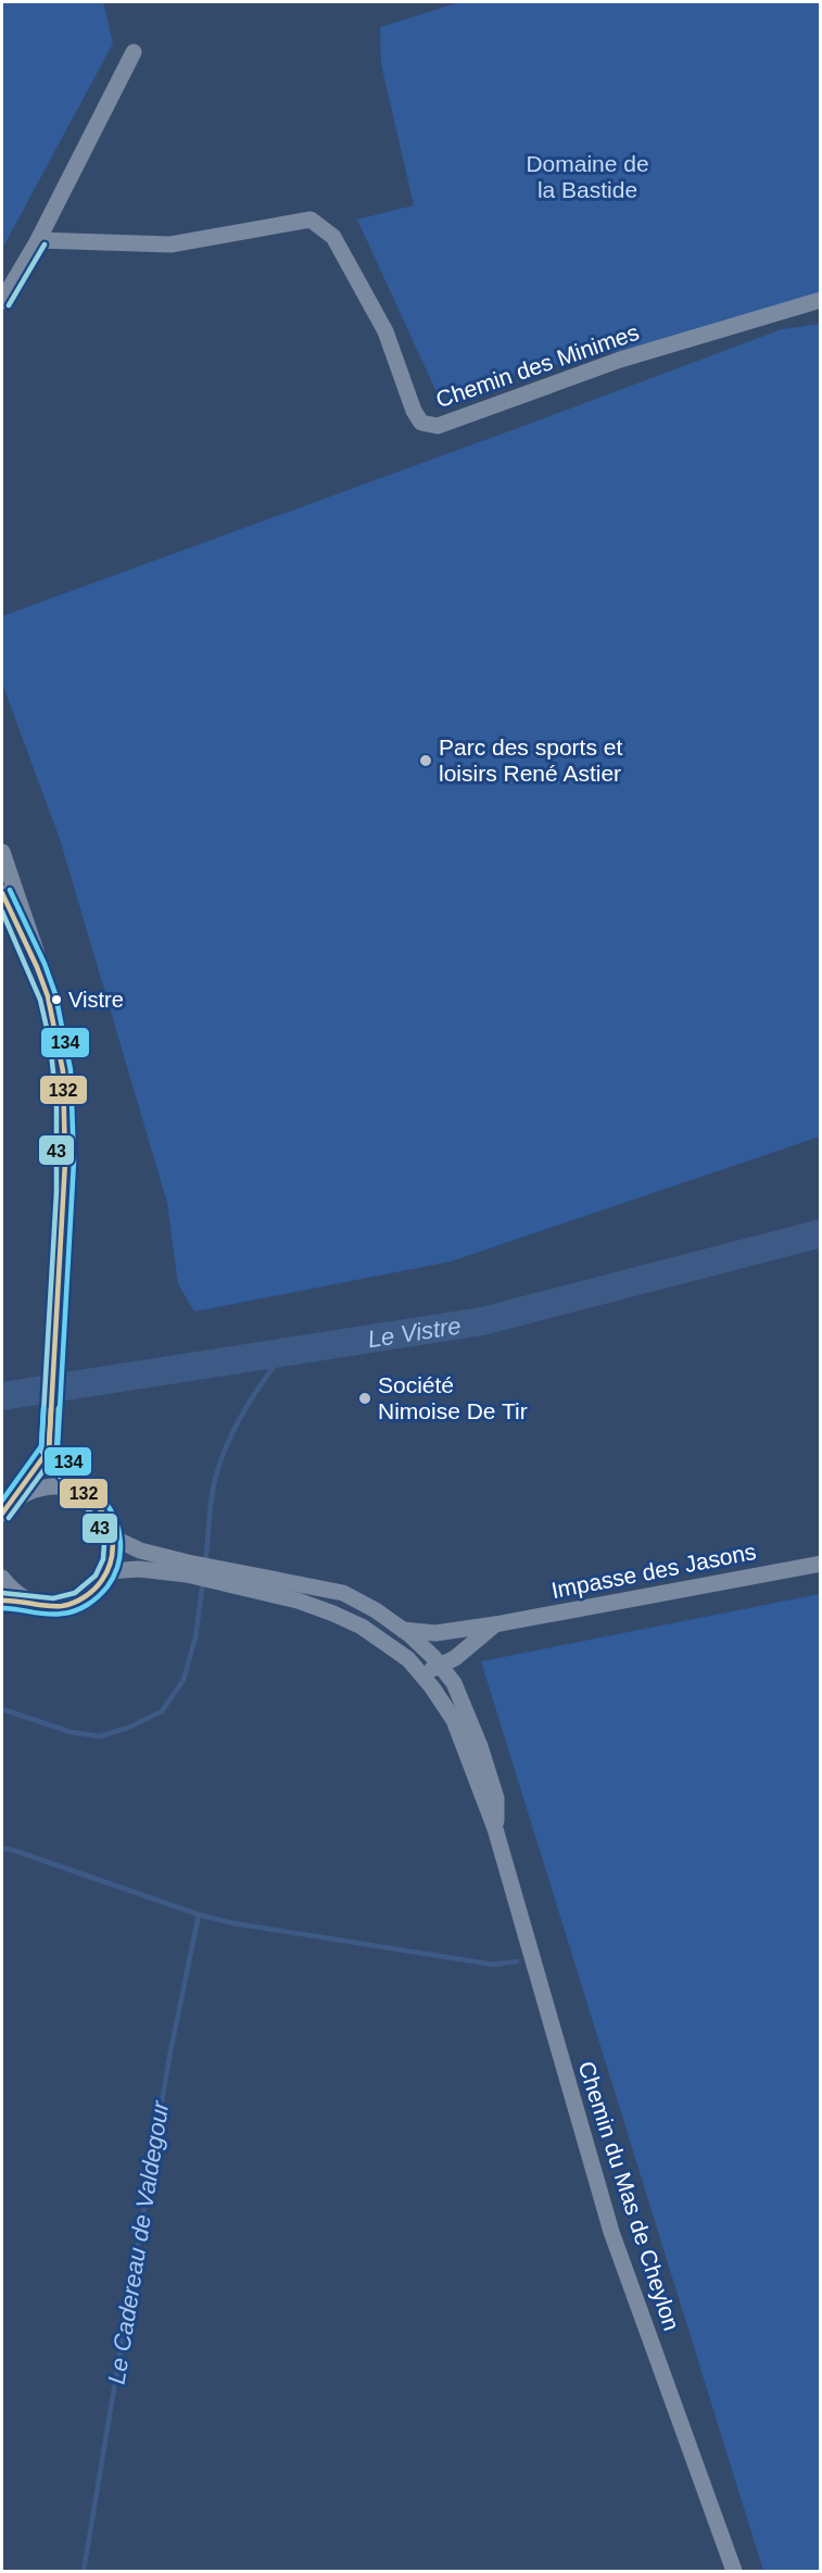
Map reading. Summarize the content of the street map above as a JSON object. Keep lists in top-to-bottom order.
{
  "streets": {
    "street": ["Chemin des Minimes", "Impasse des Jasons", "Chemin du Mas de Cheylon"]
  },
  "crossings": [
    ["Impasse des Jasons", "Chemin du Mas de Cheylon"]
  ],
  "water": ["Le Vistre", "Le Cadereau de Valdegour"],
  "parks": ["Domaine de la Bastide"],
  "places": ["Parc des sports et loisirs René Astier", "Vistre", "Société Nimoise De Tir"],
  "lines": ["transit line 43", "transit line 134", "transit line 132"]
}
